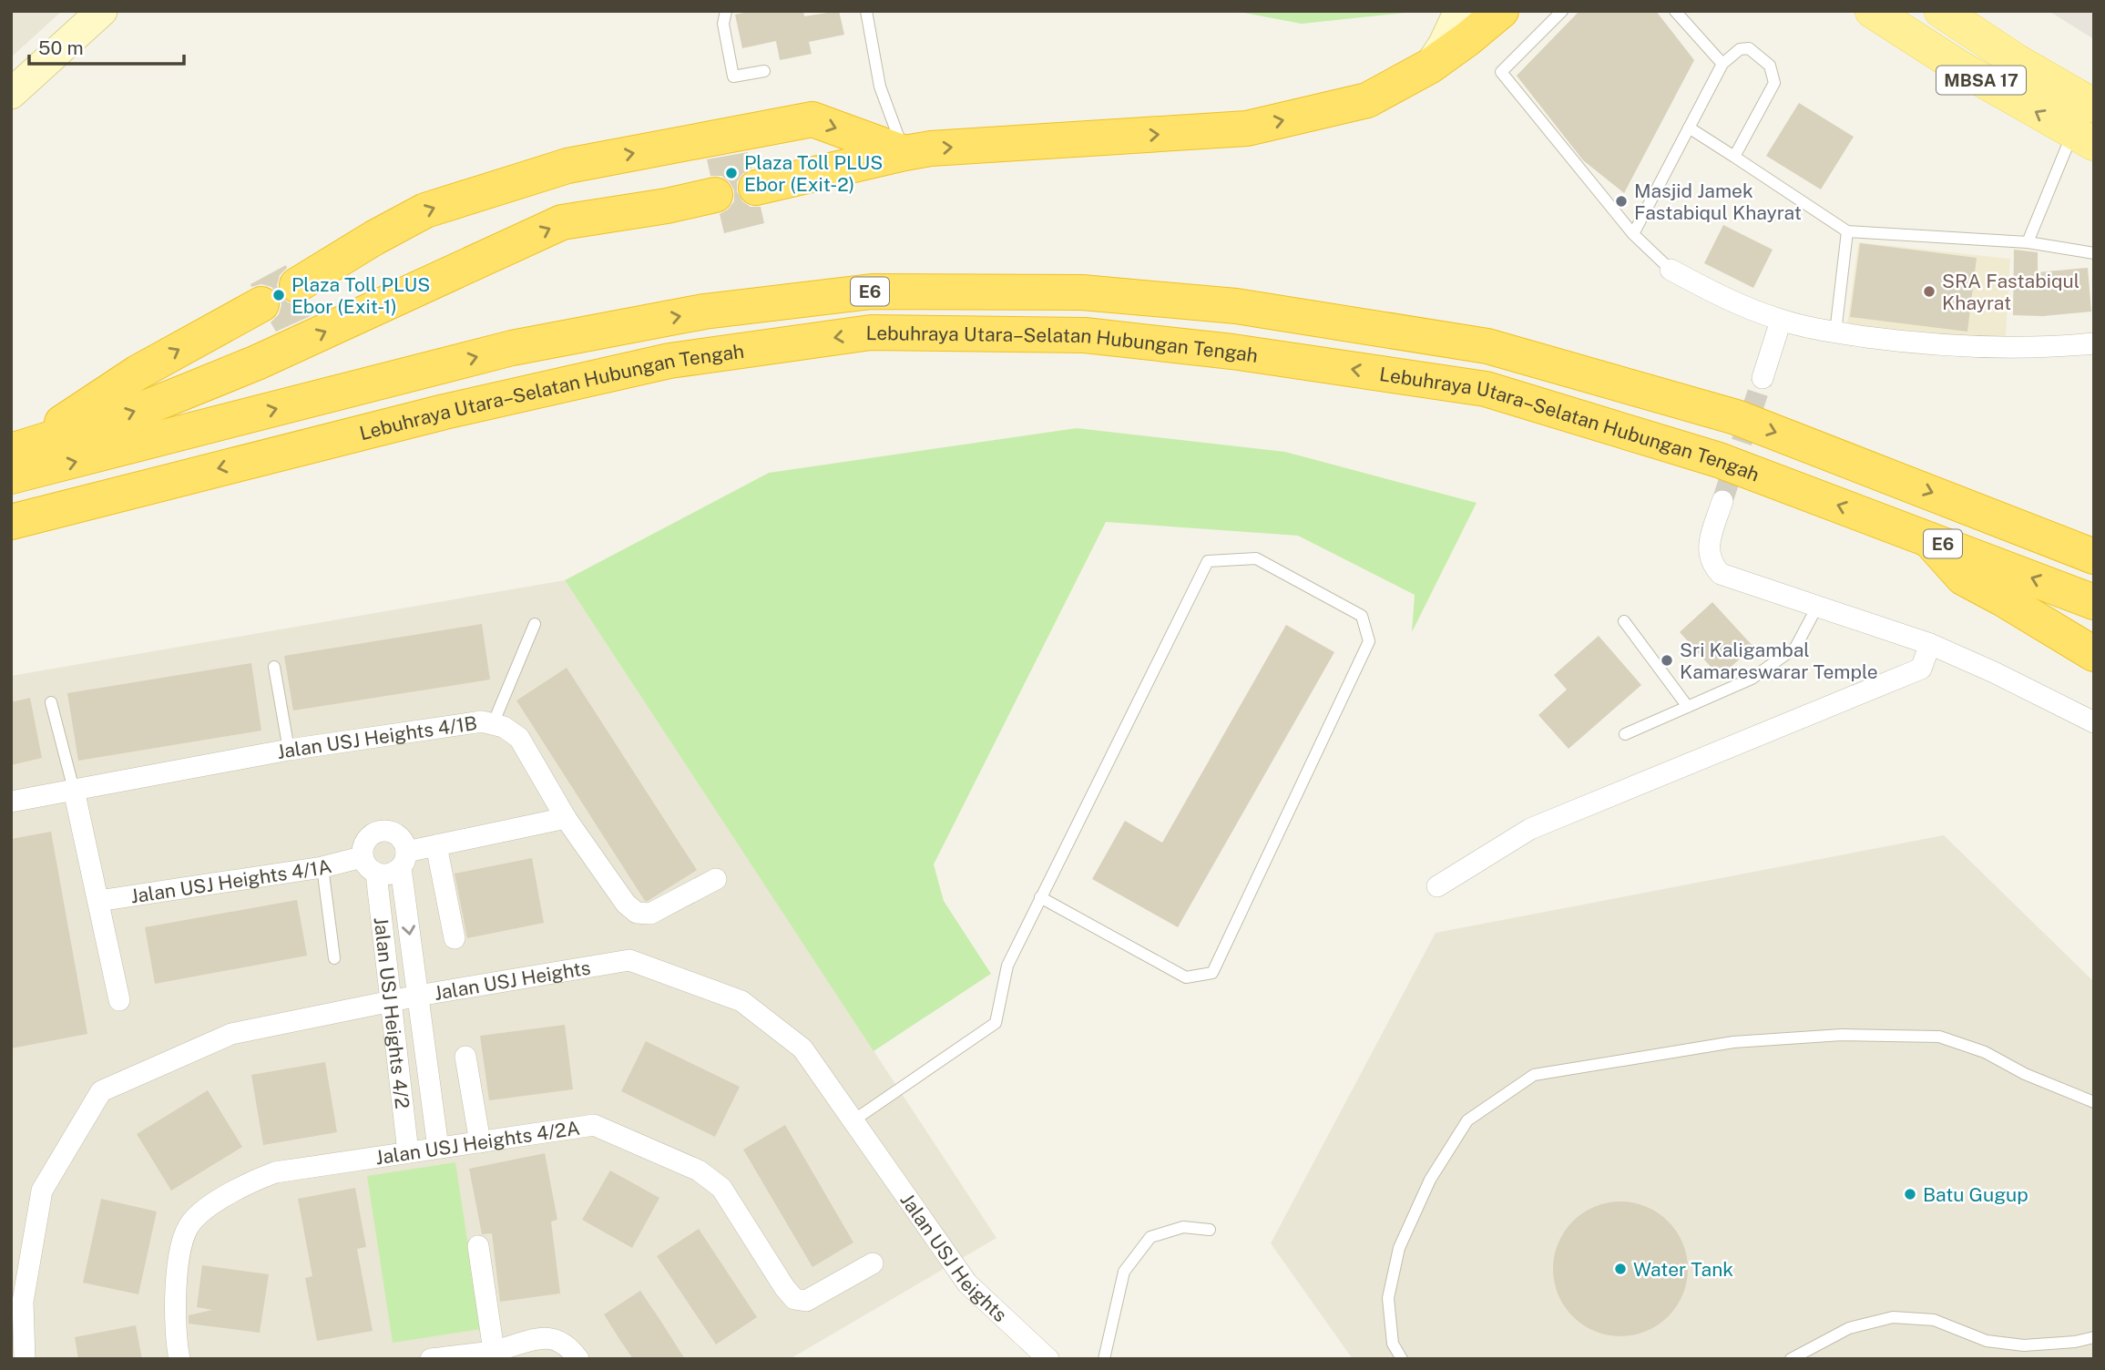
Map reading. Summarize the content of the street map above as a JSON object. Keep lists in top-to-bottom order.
{
  "streets": {
    "highway": ["E6", "Lebuhraya Utara–Selatan Hubungan Tengah"],
    "main road": ["MBSA 17"],
    "street": [
      "Jalan USJ Heights 4/1B",
      "Jalan USJ Heights 4/1A",
      "Jalan USJ Heights",
      "Jalan USJ Heights 4/2",
      "Jalan USJ Heights 4/2A"
    ]
  },
  "crossings": [
    ["Jalan USJ Heights 4/1A", "Jalan USJ Heights 4/2"],
    ["Jalan USJ Heights", "Jalan USJ Heights 4/2"],
    ["Jalan USJ Heights 4/2", "Jalan USJ Heights 4/2A"]
  ],
  "places": [
    "Plaza Toll PLUS Ebor (Exit-2)",
    "Masjid Jamek Fastabiqul Khayrat",
    "SRA Fastabiqul Khayrat",
    "Plaza Toll PLUS Ebor (Exit-1)",
    "Sri Kaligambal Kamareswarar Temple",
    "Batu Gugup",
    "Water Tank"
  ],
  "scale_bar": "50 m"
}
